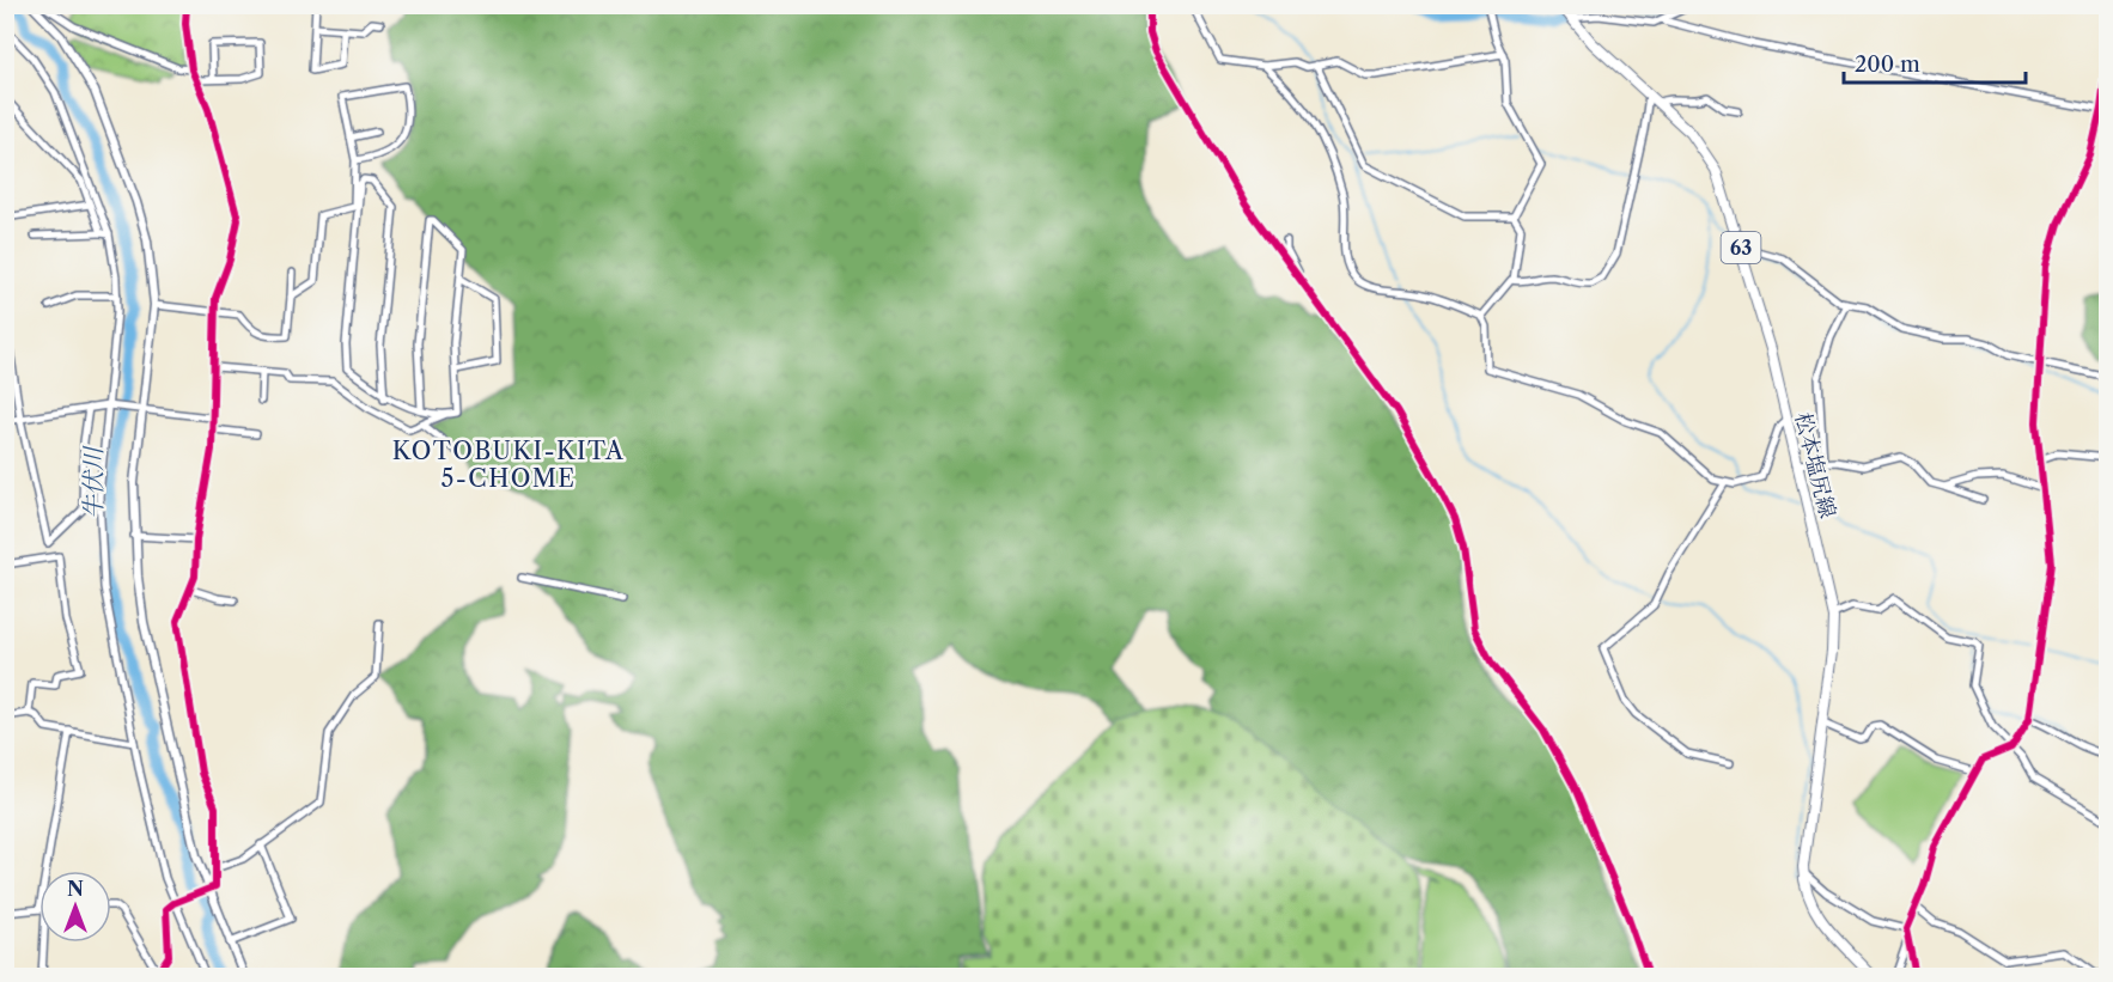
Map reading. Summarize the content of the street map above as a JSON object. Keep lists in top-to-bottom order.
{
  "streets": {
    "main road": ["63", "松本塩尻線"]
  },
  "districts": ["KOTOBUKI-KITA 5-CHOME"],
  "water": ["牛伏川"],
  "scale_bar": "200 m",
  "north": "top"
}
